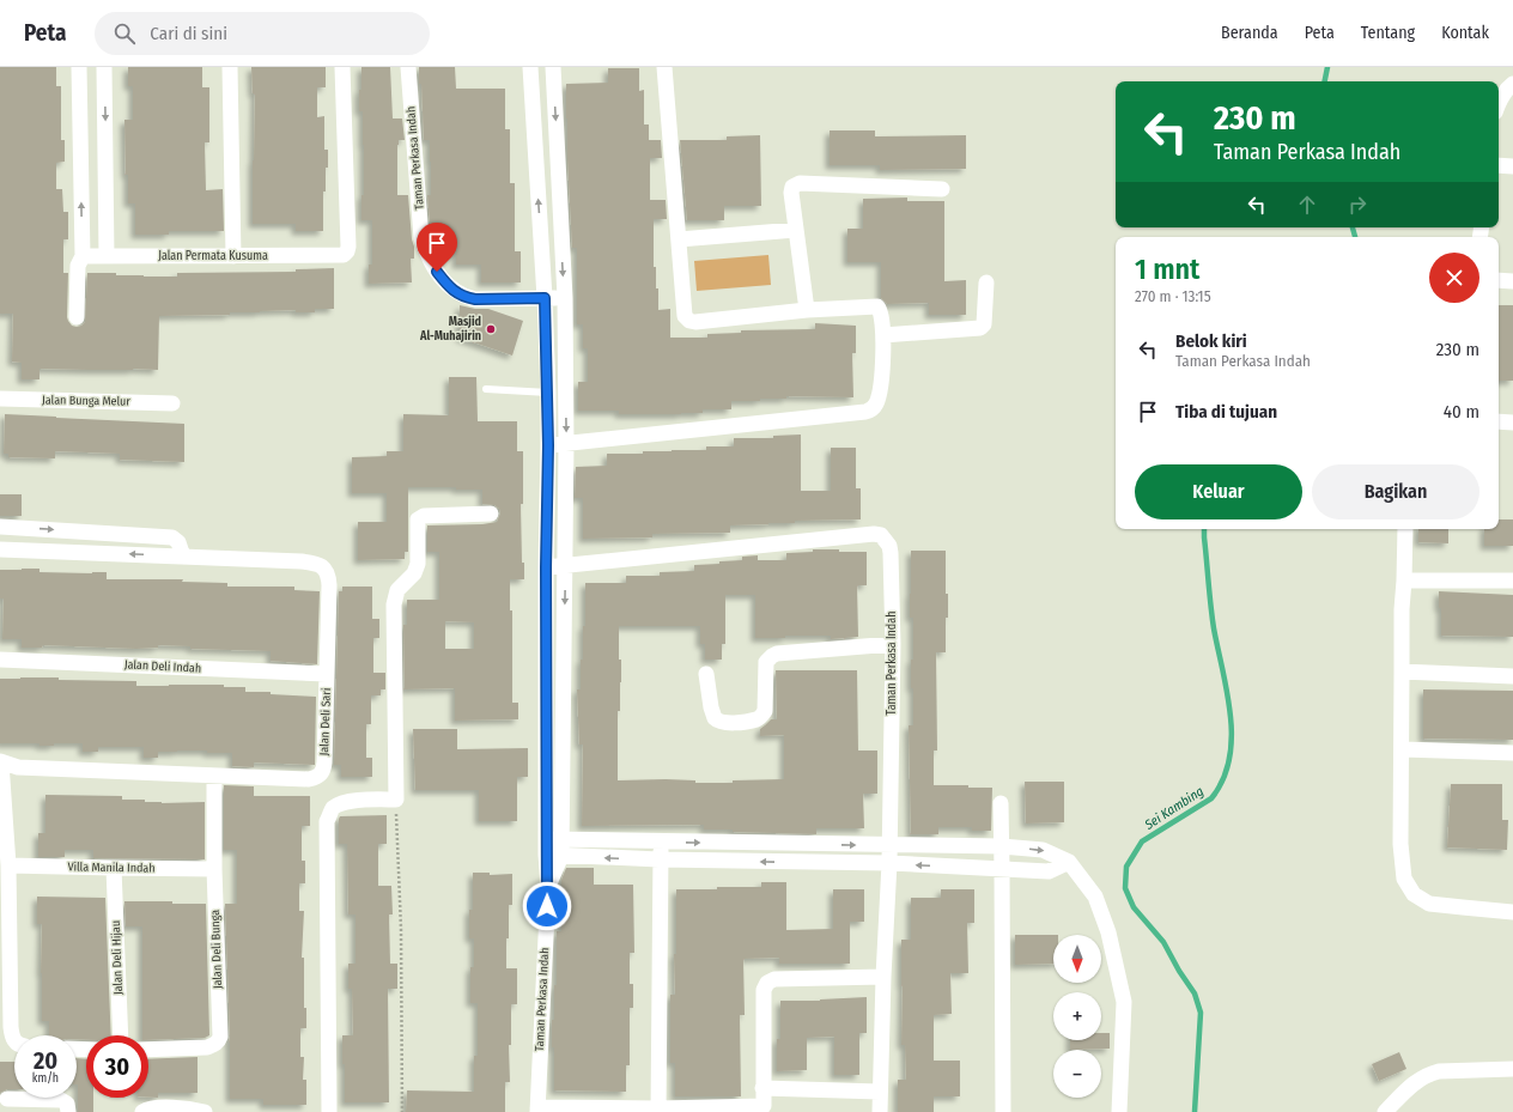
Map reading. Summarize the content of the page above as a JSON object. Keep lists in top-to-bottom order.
{
  "streets": {
    "street": [
      "Taman Perkasa Indah",
      "Jalan Permata Kusuma",
      "Jalan Bunga Melur",
      "Jalan Deli Indah",
      "Jalan Deli Sari",
      "Villa Manila Indah",
      "Jalan Deli Bunga",
      "Jalan Deli Hijau"
    ]
  },
  "crossings": [
    ["Jalan Deli Indah", "Jalan Deli Sari"],
    ["Jalan Deli Sari", "Jalan Deli Bunga"],
    ["Villa Manila Indah", "Jalan Deli Bunga"],
    ["Villa Manila Indah", "Jalan Deli Hijau"]
  ],
  "water": ["Sei Kambing"],
  "places": ["Masjid Al-Muhajirin"],
  "north": "bottom",
  "page": {
    "header": "Peta",
    "search": "Cari di sini",
    "nav": [
      "Beranda",
      "Peta",
      "Tentang",
      "Kontak"
    ],
    "turn": ["230 m", "Taman Perkasa Indah"],
    "heading": ["1 mnt", "270 m · 13:15"],
    "list": [
      {
        "name": "Belok kiri",
        "note": "Taman Perkasa Indah",
        "value": "230 m"
      },
      {
        "name": "Tiba di tujuan",
        "value": "40 m"
      }
    ],
    "buttons": ["Keluar", "Bagikan"],
    "map_buttons": ["+", "−"],
    "speed": "20 km/h",
    "limit": "30"
  }
}
